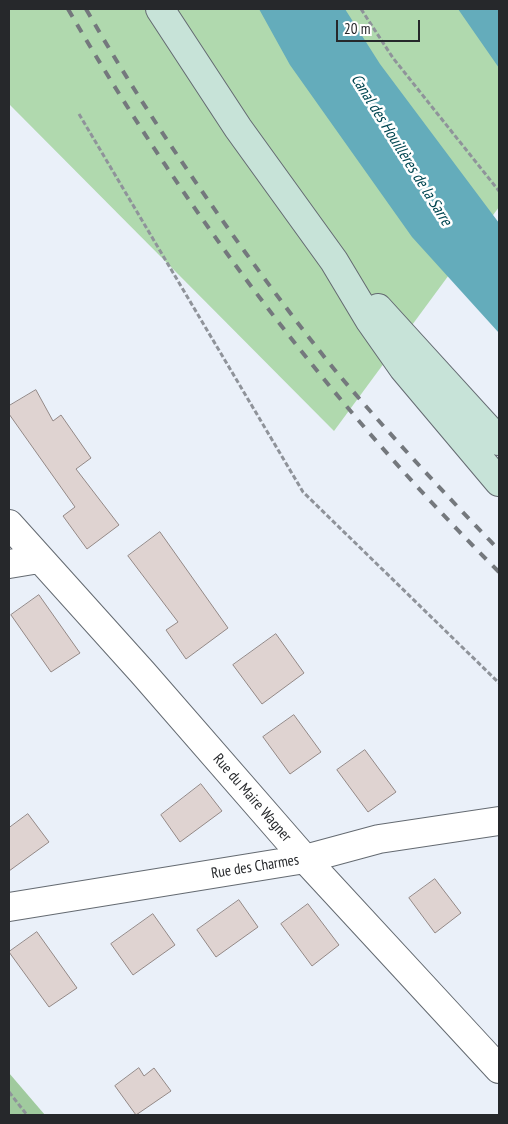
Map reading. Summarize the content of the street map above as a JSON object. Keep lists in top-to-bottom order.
{
  "streets": {
    "street": ["Rue du Maire Wagner", "Rue des Charmes"]
  },
  "crossings": [
    ["Rue du Maire Wagner", "Rue des Charmes"]
  ],
  "water": ["Canal des Houillères de la Sarre"],
  "scale_bar": "20 m"
}
